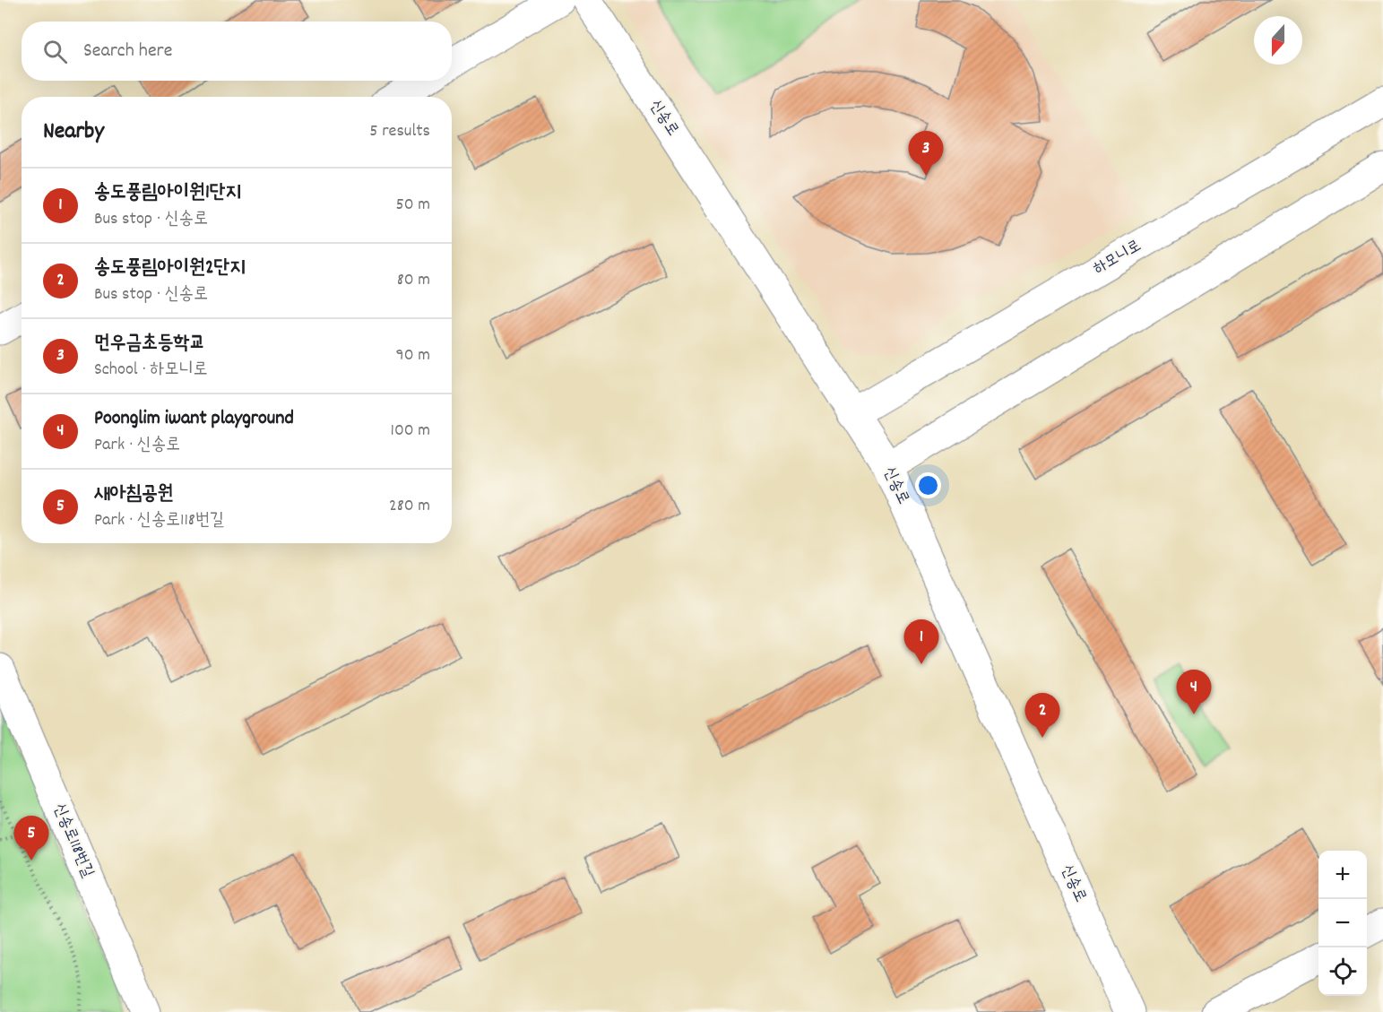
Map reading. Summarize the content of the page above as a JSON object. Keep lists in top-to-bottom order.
{
  "streets": {
    "street": ["신송로", "하모니로", "신송로118번길"]
  },
  "crossings": [
    ["신송로", "하모니로"]
  ],
  "north": "bottom",
  "page": {
    "search": "Search here",
    "heading": ["Nearby", "5 results"],
    "pins": [
      "3",
      "1",
      "4",
      "2",
      "5"
    ],
    "list": [
      {
        "mark": "1",
        "name": "송도풍림아이원1단지",
        "note": "Bus stop · 신송로",
        "value": "50 m"
      },
      {
        "mark": "2",
        "name": "송도풍림아이원2단지",
        "note": "Bus stop · 신송로",
        "value": "80 m"
      },
      {
        "mark": "3",
        "name": "먼우금초등학교",
        "note": "School · 하모니로",
        "value": "90 m"
      },
      {
        "mark": "4",
        "name": "Poonglim iwant playground",
        "note": "Park · 신송로",
        "value": "100 m"
      },
      {
        "mark": "5",
        "name": "새아침공원",
        "note": "Park · 신송로118번길",
        "value": "280 m"
      }
    ],
    "map_buttons": ["+", "−"]
  }
}
